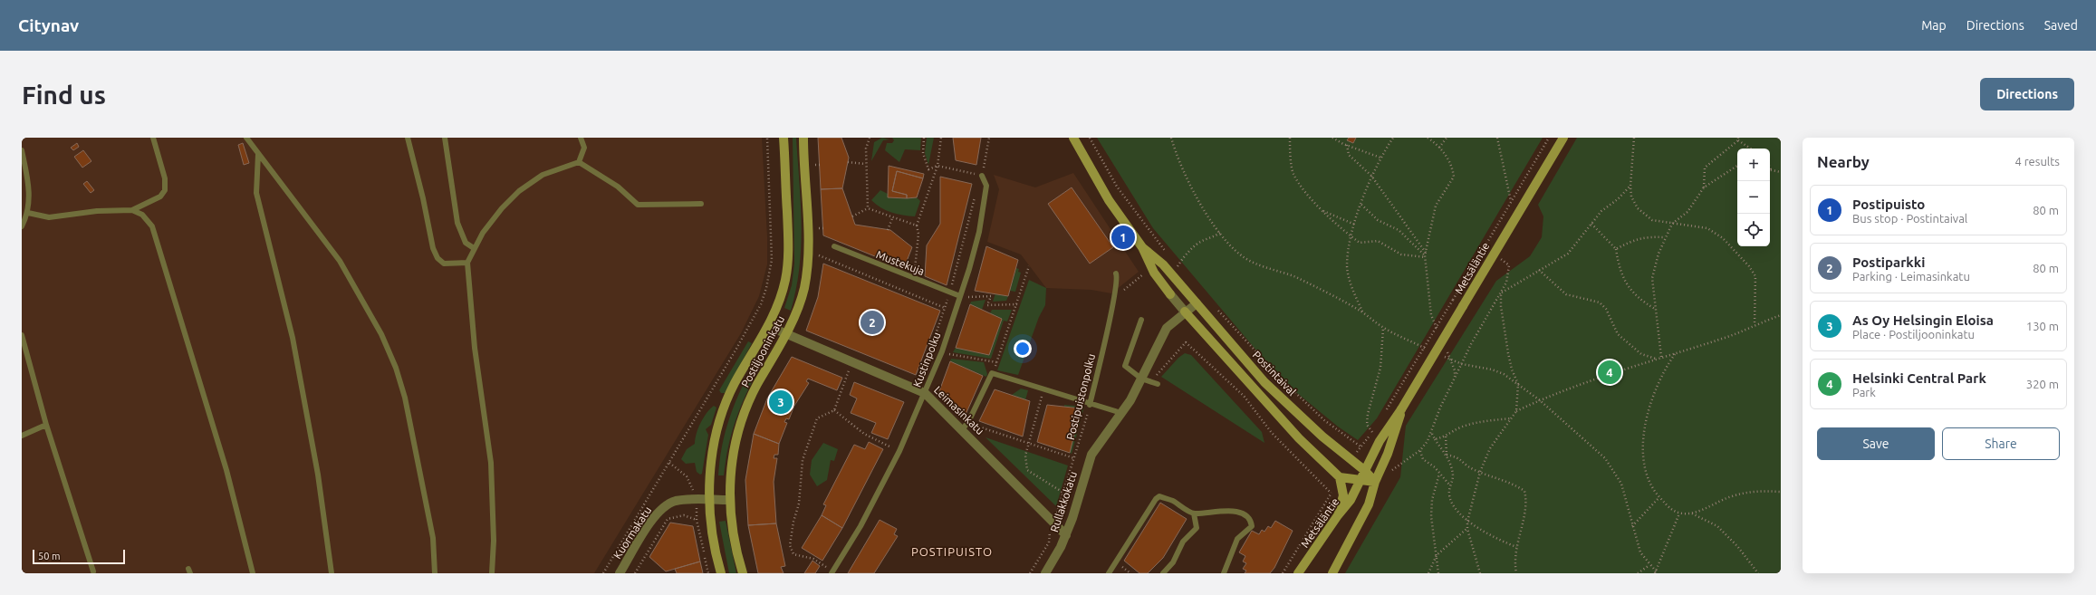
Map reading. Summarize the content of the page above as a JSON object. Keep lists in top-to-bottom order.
{
  "streets": {
    "street": [
      "Metsäläntie",
      "Postiljooninkatu",
      "Postintaival",
      "Leimasinkatu",
      "Rullakkokatu",
      "Kuormakatu"
    ],
    "lane": ["Mustekuja", "Kustinpolku", "Postipuistonpolku"]
  },
  "crossings": [
    ["Mustekuja", "Kustinpolku"],
    ["Metsäläntie", "Postintaival"],
    ["Postiljooninkatu", "Leimasinkatu"],
    ["Postiljooninkatu", "Kuormakatu"],
    ["Kustinpolku", "Leimasinkatu"],
    ["Postintaival", "Rullakkokatu"],
    ["Postipuistonpolku", "Leimasinkatu"],
    ["Leimasinkatu", "Rullakkokatu"]
  ],
  "districts": ["POSTIPUISTO"],
  "scale_bar": "50 m",
  "page": {
    "header": "Citynav",
    "nav": ["Map", "Directions", "Saved"],
    "buttons": [
      "Directions",
      ["Save", "Share"]
    ],
    "title": "Find us",
    "heading": ["Nearby", "4 results"],
    "map_buttons": ["+", "−"],
    "list": [
      {
        "mark": "1",
        "name": "Postipuisto",
        "note": "Bus stop · Postintaival",
        "value": "80 m"
      },
      {
        "mark": "2",
        "name": "Postiparkki",
        "note": "Parking · Leimasinkatu",
        "value": "80 m"
      },
      {
        "mark": "3",
        "name": "As Oy Helsingin Eloisa",
        "note": "Place · Postiljooninkatu",
        "value": "130 m"
      },
      {
        "mark": "4",
        "name": "Helsinki Central Park",
        "note": "Park",
        "value": "320 m"
      }
    ],
    "pins": [
      "1",
      "2",
      "4",
      "3"
    ],
    "scale": "50 m"
  }
}
